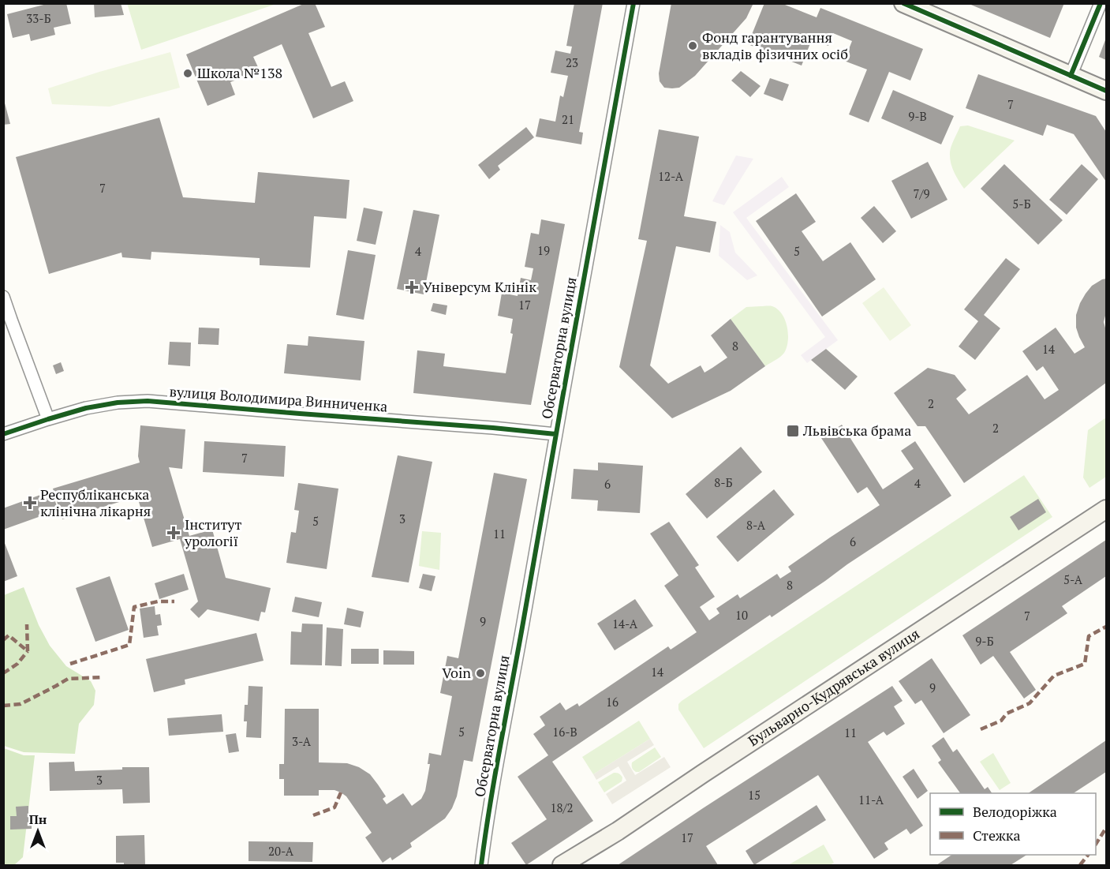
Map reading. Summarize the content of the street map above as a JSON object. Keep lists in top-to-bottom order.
{
  "streets": {
    "main road": ["Бульварно-Кудрявська вулиця"],
    "street": ["Обсерваторна вулиця", "вулиця Володимира Винниченка"]
  },
  "crossings": [
    ["Обсерваторна вулиця", "вулиця Володимира Винниченка"]
  ],
  "places": {
    "other": ["Фонд гарантування вкладів фізичних осіб", "Школа №138", "Voin"],
    "health": ["Універсум Клінік", "Республіканська клінічна лікарня", "Інститут урології"],
    "transit": ["Львівська брама"]
  },
  "house_numbers": [
    "33-Б",
    "23",
    "7",
    "9-В",
    "21",
    "12-А",
    "7",
    "7/9",
    "5-Б",
    "19",
    "4",
    "5",
    "17",
    "8",
    "14",
    "2",
    "2",
    "7",
    "8-Б",
    "4",
    "6",
    "3",
    "5",
    "8-А",
    "11",
    "6",
    "5-А",
    "8",
    "10",
    "7",
    "9",
    "14-А",
    "9-Б",
    "14",
    "9",
    "16",
    "5",
    "16-В",
    "11",
    "3-А",
    "3",
    "15",
    "11-А",
    "18/2",
    "17",
    "20-А"
  ],
  "legend": ["Велодоріжка", "Стежка"],
  "north": "top"
}
